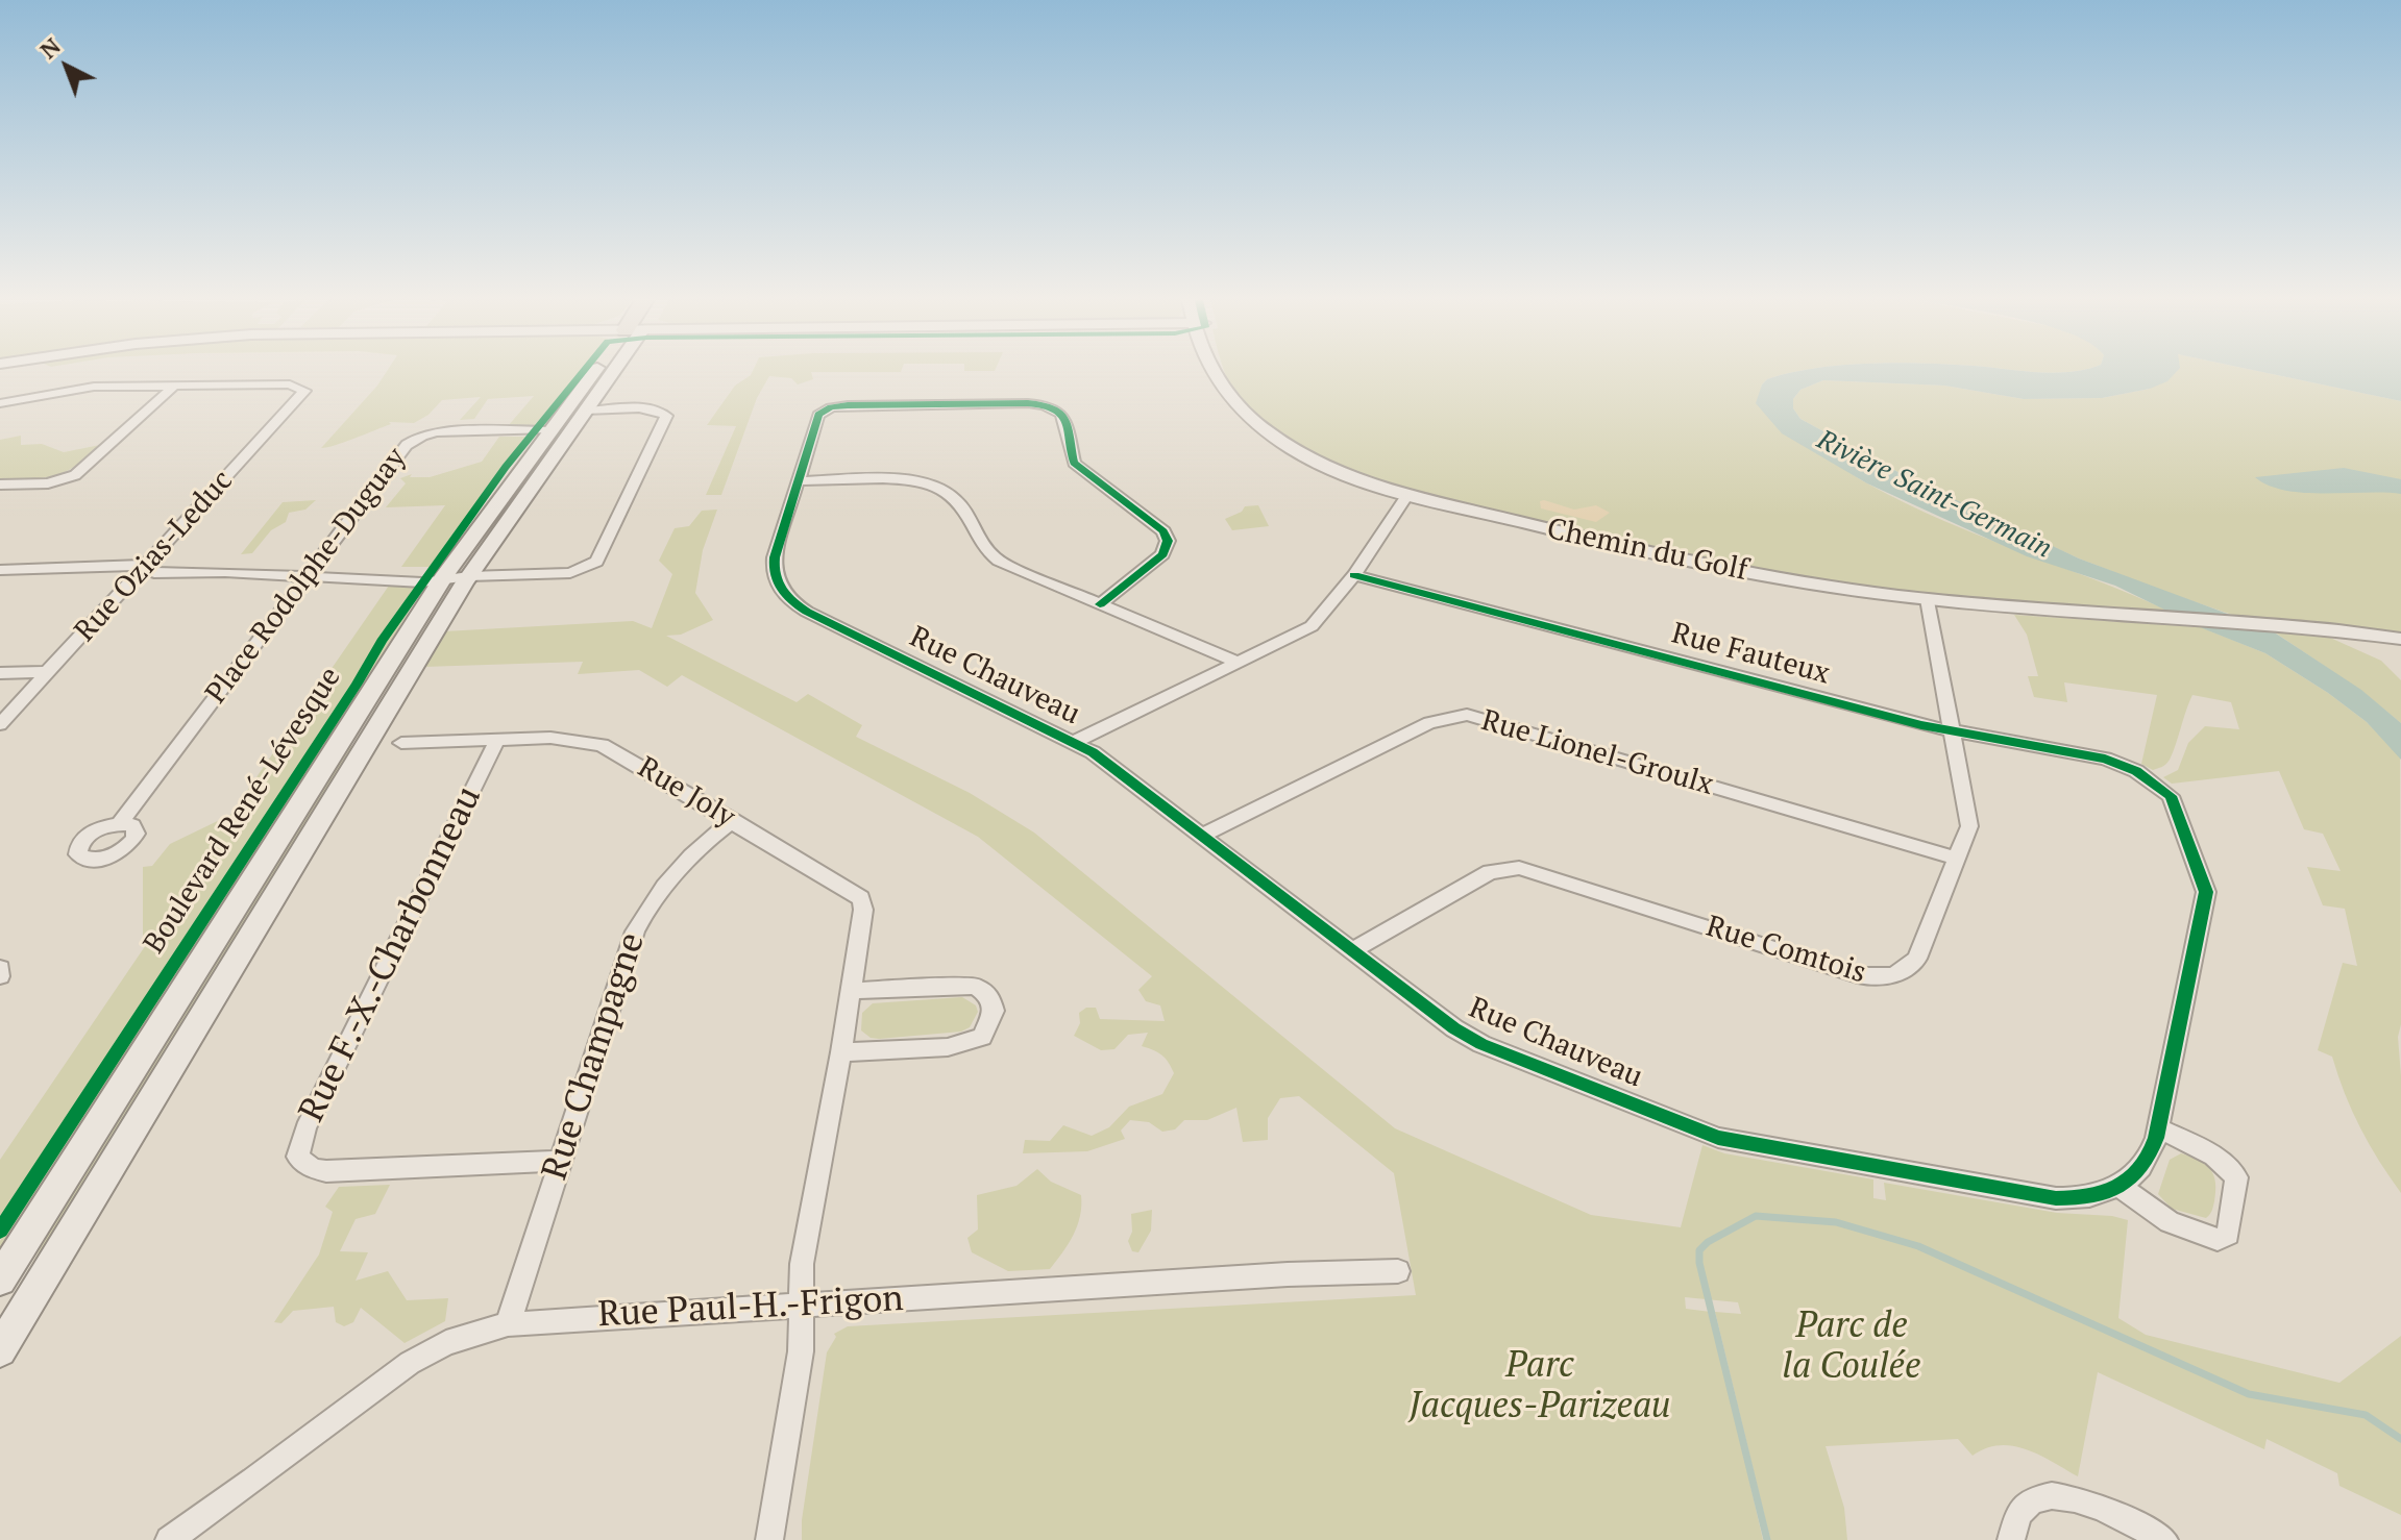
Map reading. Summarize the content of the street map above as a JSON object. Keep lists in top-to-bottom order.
{
  "streets": {
    "main road": ["Boulevard René-Lévesque"],
    "street": [
      "Chemin du Golf",
      "Rue Ozias-Leduc",
      "Place Rodolphe-Duguay",
      "Rue Fauteux",
      "Rue Chauveau",
      "Rue Lionel-Groulx",
      "Rue Joly",
      "Rue Comtois",
      "Rue F.-X.-Charbonneau",
      "Rue Champagne",
      "Rue Paul-H.-Frigon"
    ]
  },
  "crossings": [
    ["Chemin du Golf", "Rue Comtois"],
    ["Place Rodolphe-Duguay", "Boulevard René-Lévesque"],
    ["Rue Fauteux", "Rue Comtois"],
    ["Rue Chauveau", "Rue Lionel-Groulx"],
    ["Rue Chauveau", "Rue Comtois"],
    ["Rue Lionel-Groulx", "Rue Comtois"],
    ["Rue Joly", "Rue F.-X.-Charbonneau"],
    ["Rue Joly", "Rue Champagne"],
    ["Rue Joly", "Rue Paul-H.-Frigon"],
    ["Rue F.-X.-Charbonneau", "Rue Champagne"],
    ["Rue Champagne", "Rue Paul-H.-Frigon"]
  ],
  "water": ["Rivière Saint-Germain"],
  "parks": ["Parc de la Coulée", "Parc Jacques-Parizeau"],
  "north": "top left"
}
